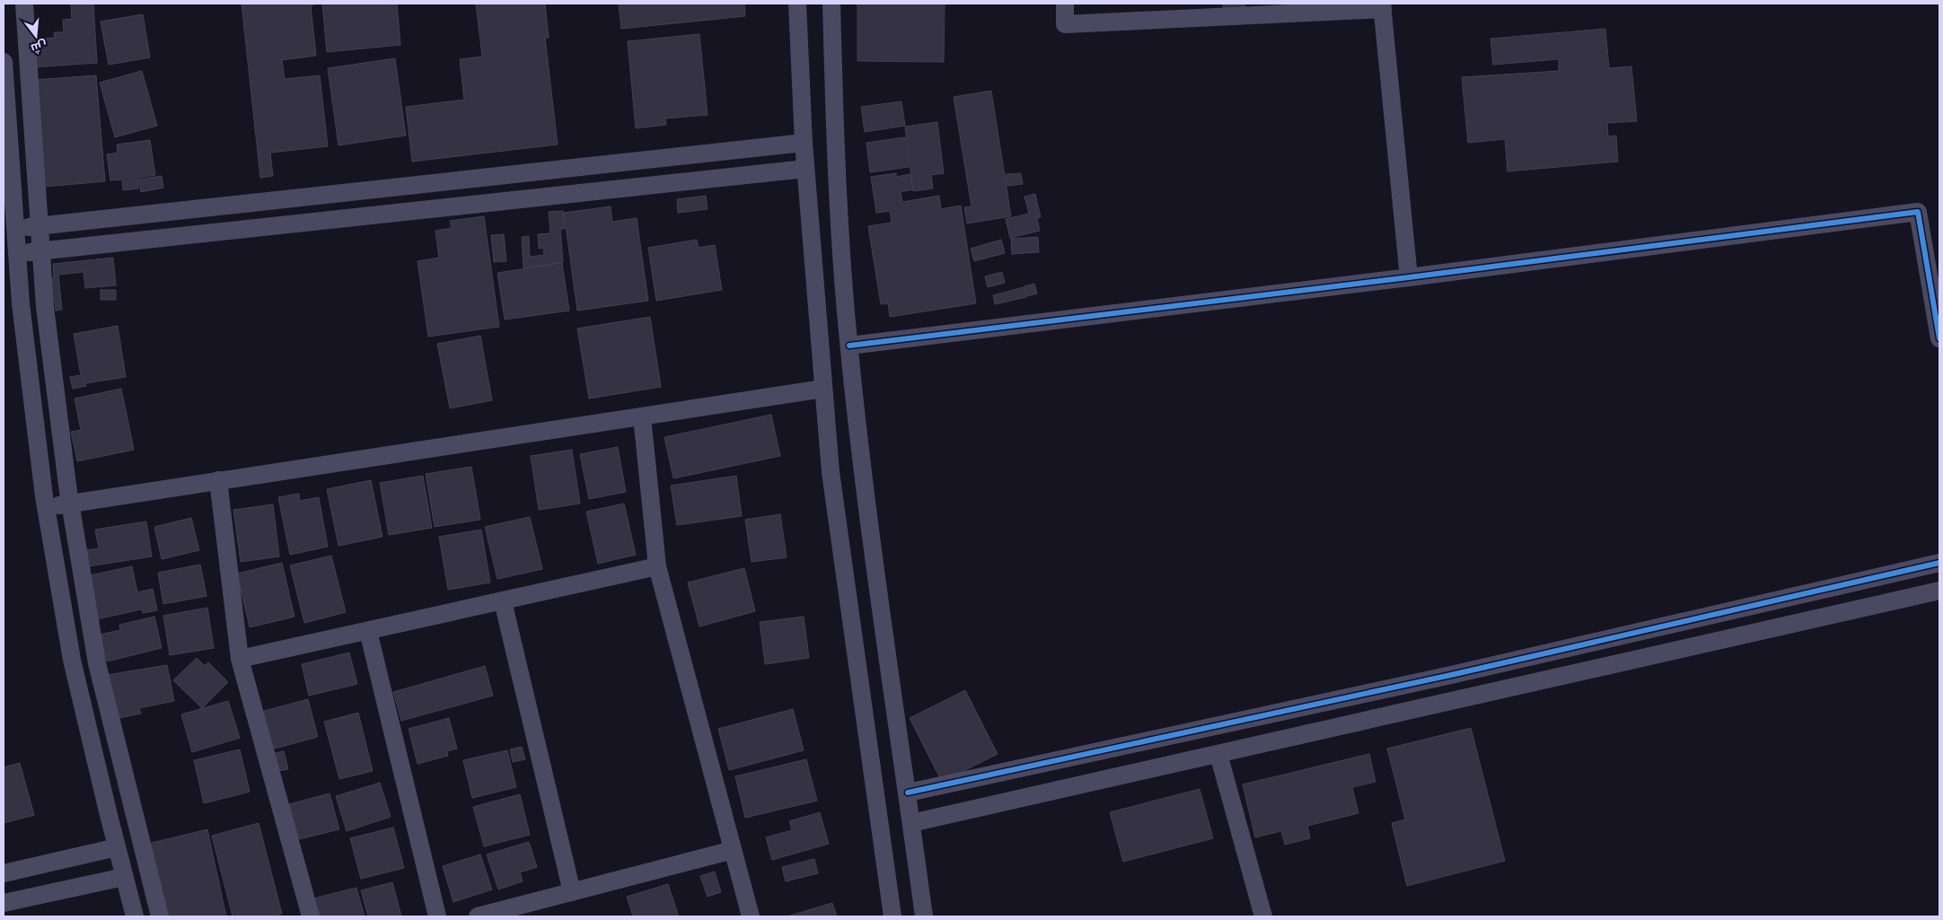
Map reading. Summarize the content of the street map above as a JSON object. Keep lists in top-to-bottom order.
{
  "north": "bottom"
}
